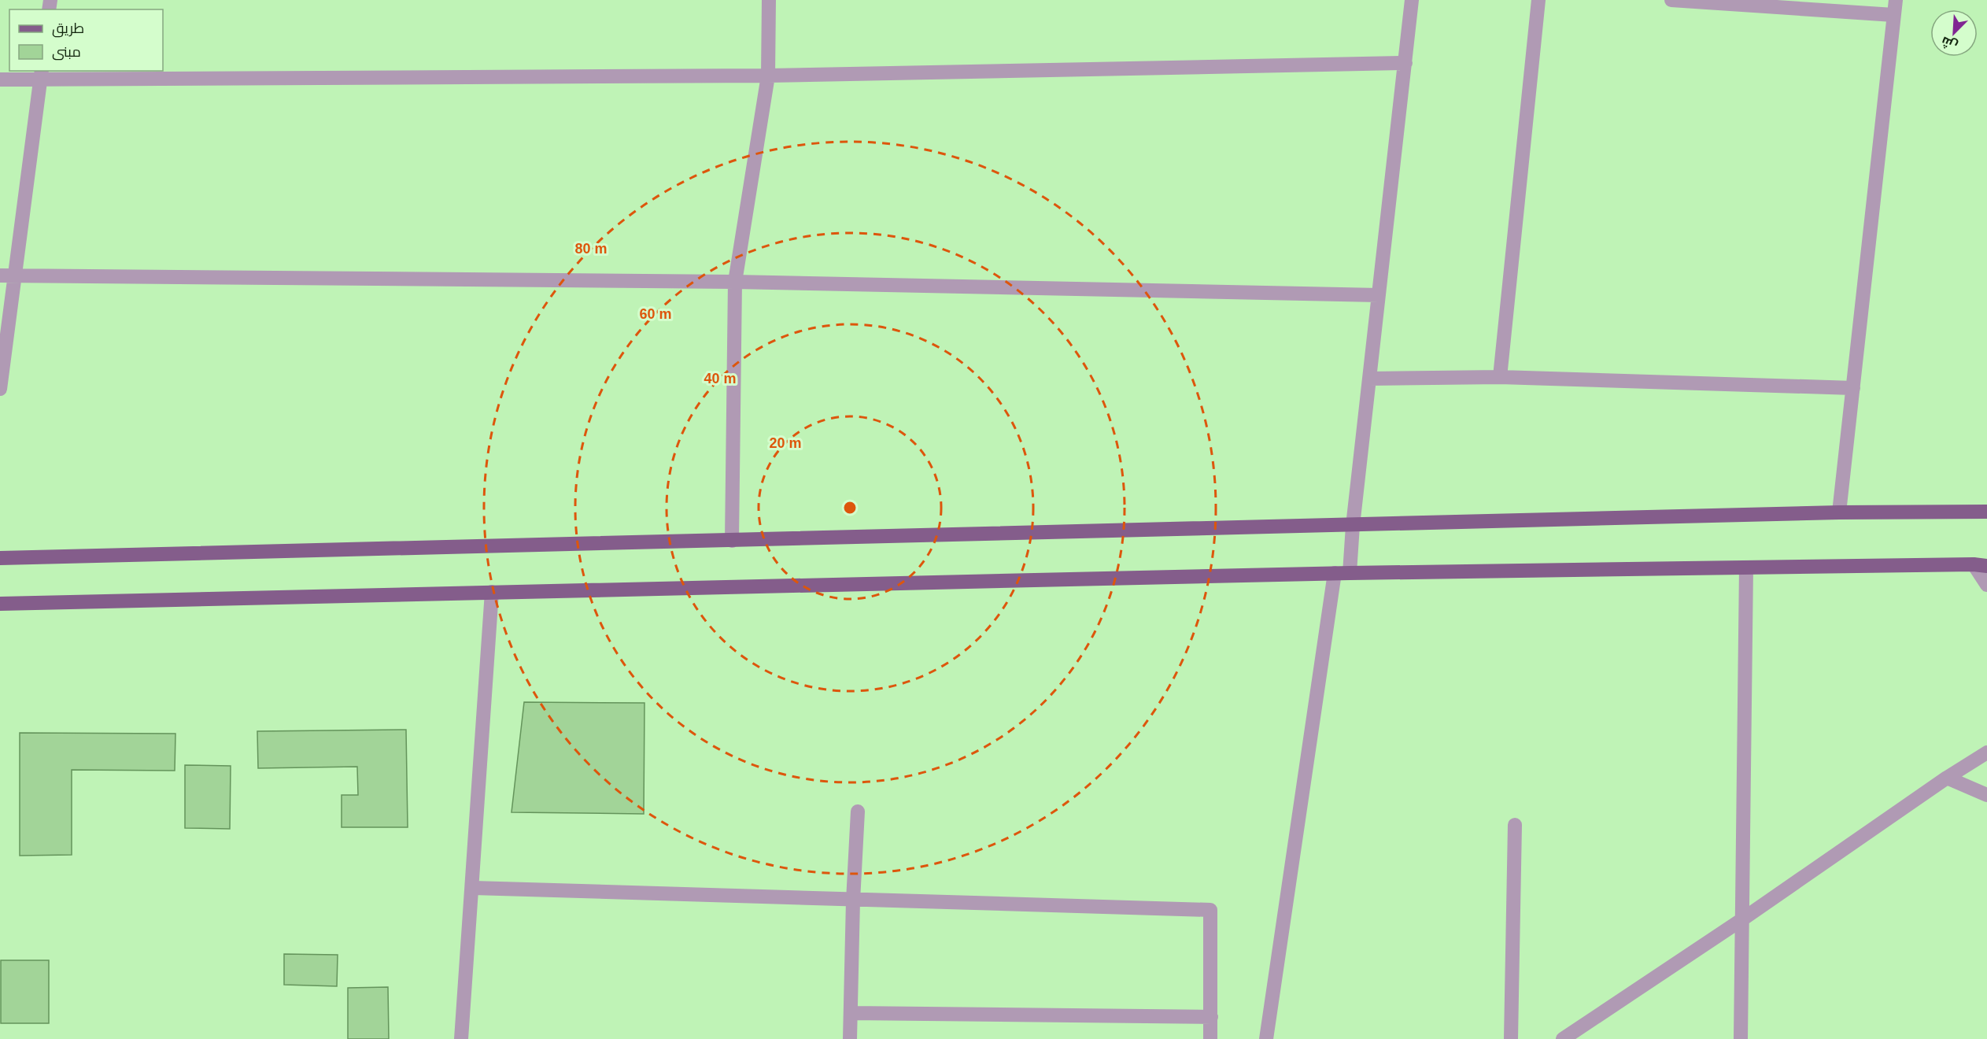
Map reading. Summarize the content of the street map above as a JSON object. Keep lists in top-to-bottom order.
{
  "legend": ["طريق", "مبنى"],
  "north": "bottom left",
  "rings": [
    "80 m",
    "60 m",
    "40 m",
    "20 m"
  ]
}
